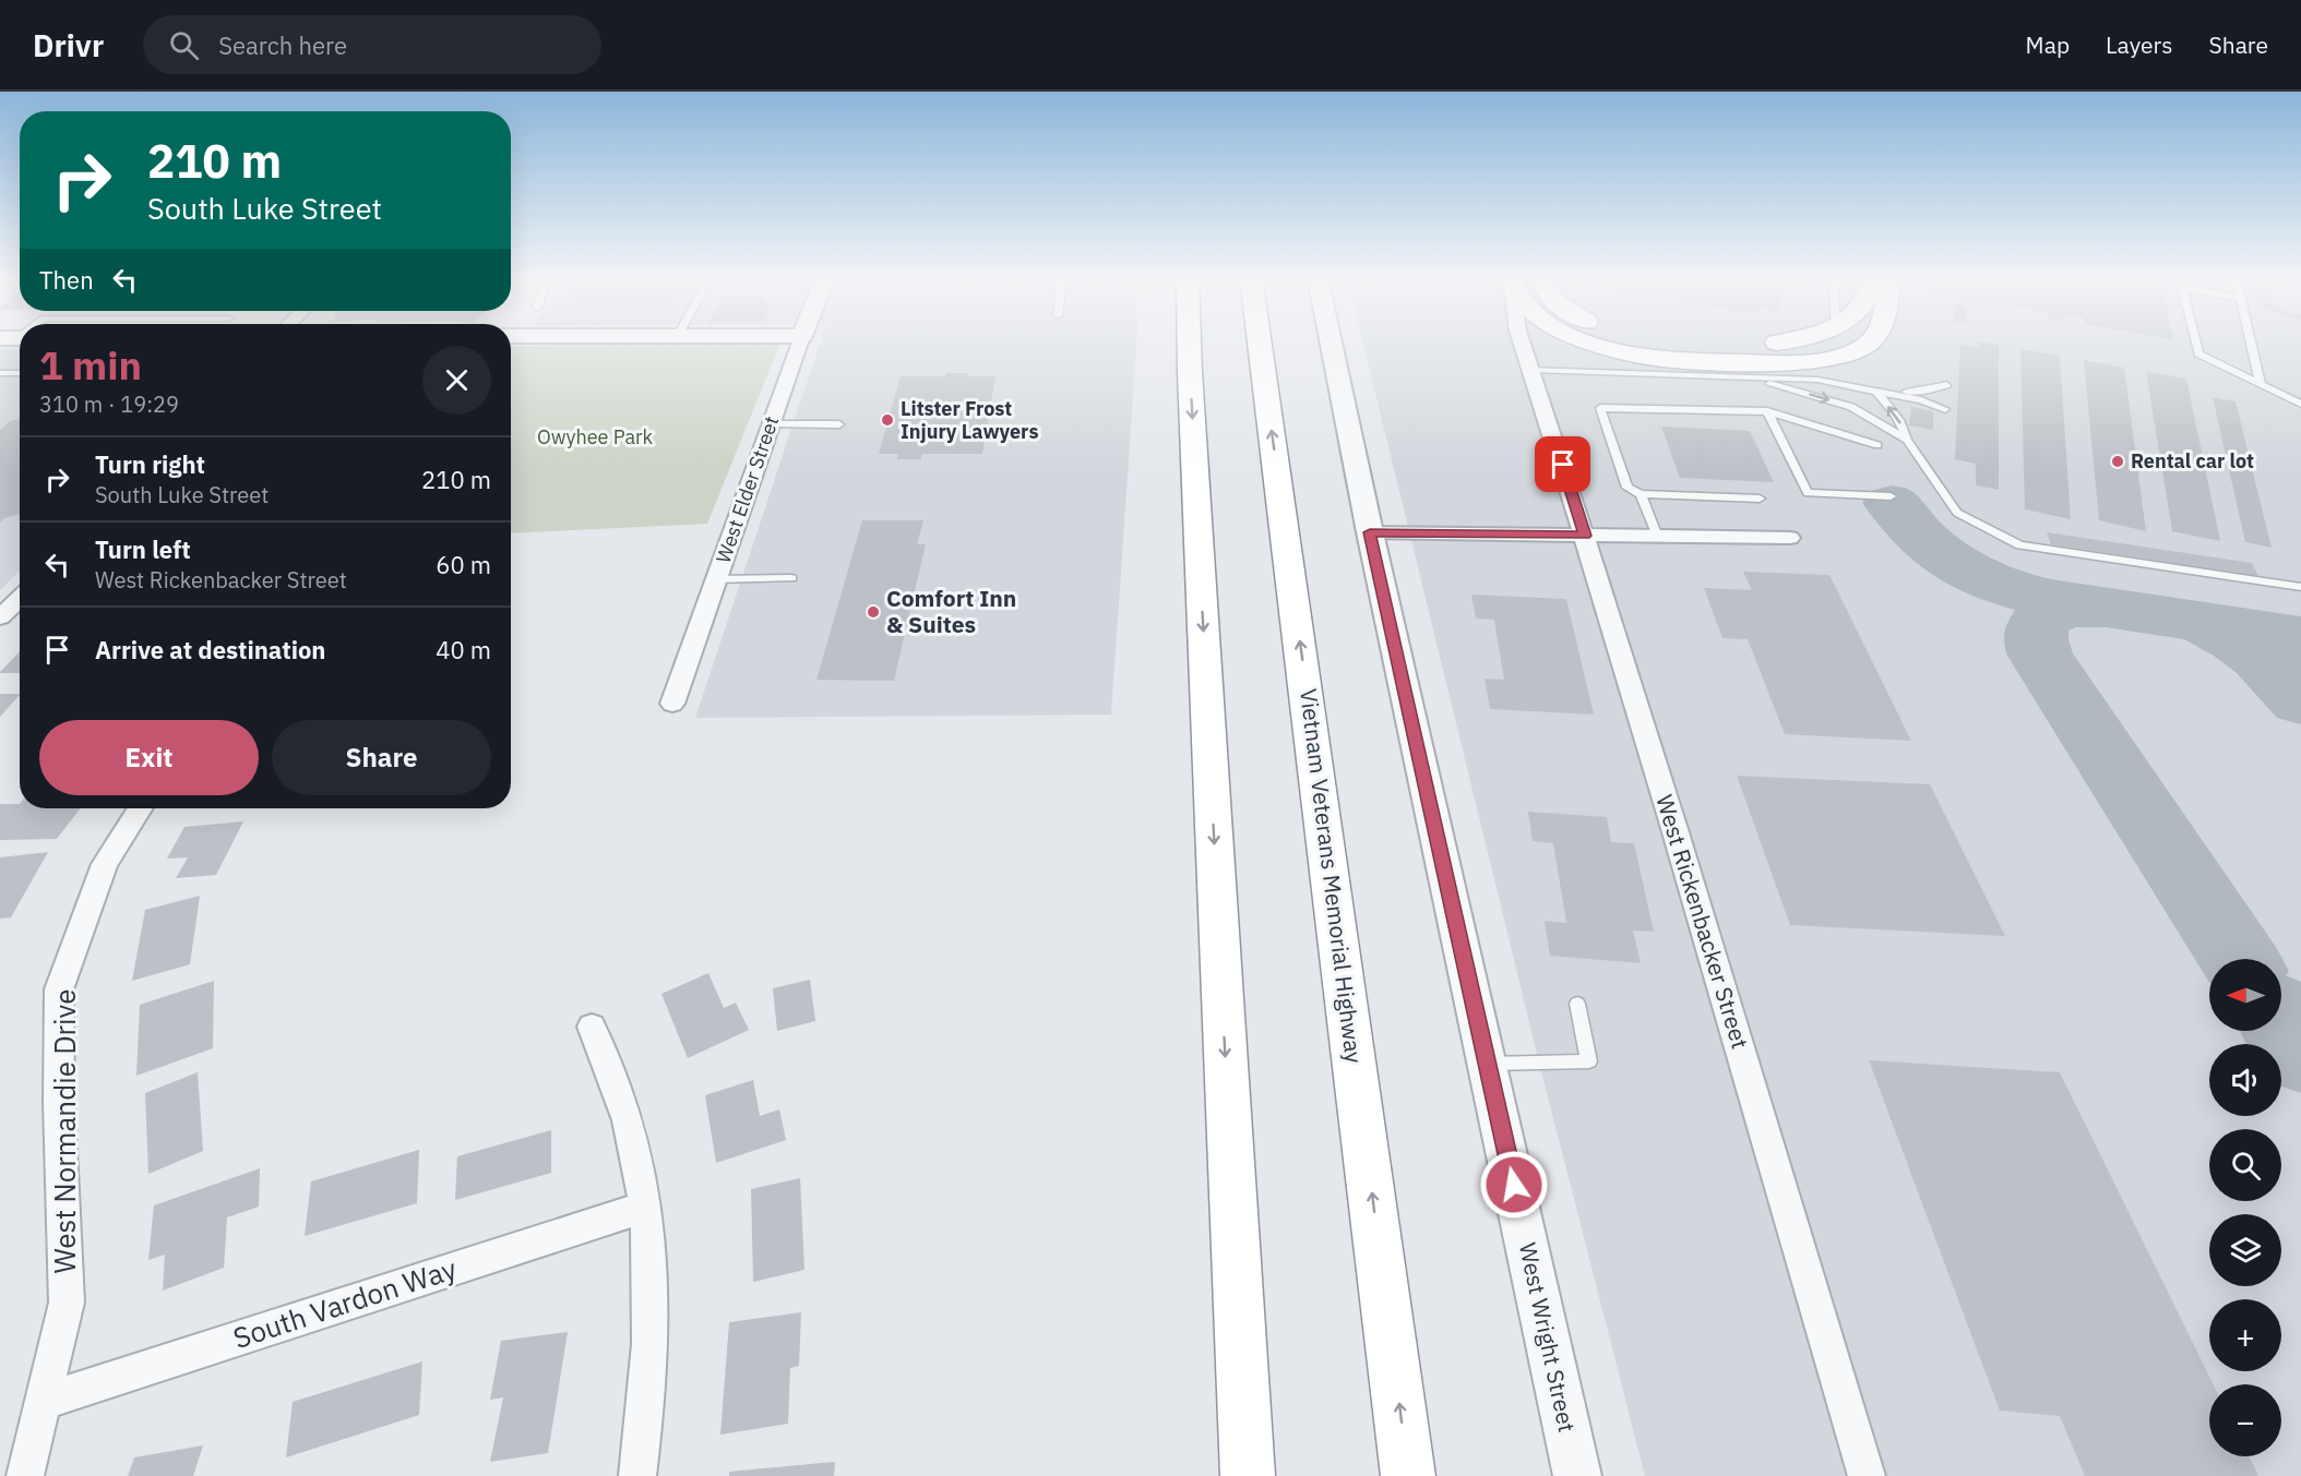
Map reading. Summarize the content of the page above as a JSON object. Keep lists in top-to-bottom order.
{
  "streets": {
    "main road": ["Vietnam Veterans Memorial Highway"],
    "street": [
      "West Elder Street",
      "West Rickenbacker Street",
      "West Normandie Drive",
      "South Vardon Way",
      "West Wright Street"
    ]
  },
  "crossings": [
    ["West Normandie Drive", "South Vardon Way"]
  ],
  "parks": ["Owyhee Park"],
  "places": ["Litster Frost Injury Lawyers", "Rental car lot", "Comfort Inn & Suites"],
  "north": "left",
  "page": {
    "header": "Drivr",
    "search": "Search here",
    "nav": ["Map", "Layers", "Share"],
    "turn": ["210 m", "South Luke Street"],
    "then": "Then",
    "heading": ["1 min", "310 m · 19:29"],
    "list": [
      {
        "name": "Turn right",
        "note": "South Luke Street",
        "value": "210 m"
      },
      {
        "name": "Turn left",
        "note": "West Rickenbacker Street",
        "value": "60 m"
      },
      {
        "name": "Arrive at destination",
        "value": "40 m"
      }
    ],
    "buttons": ["Exit", "Share"],
    "map_buttons": ["+", "−"]
  }
}
